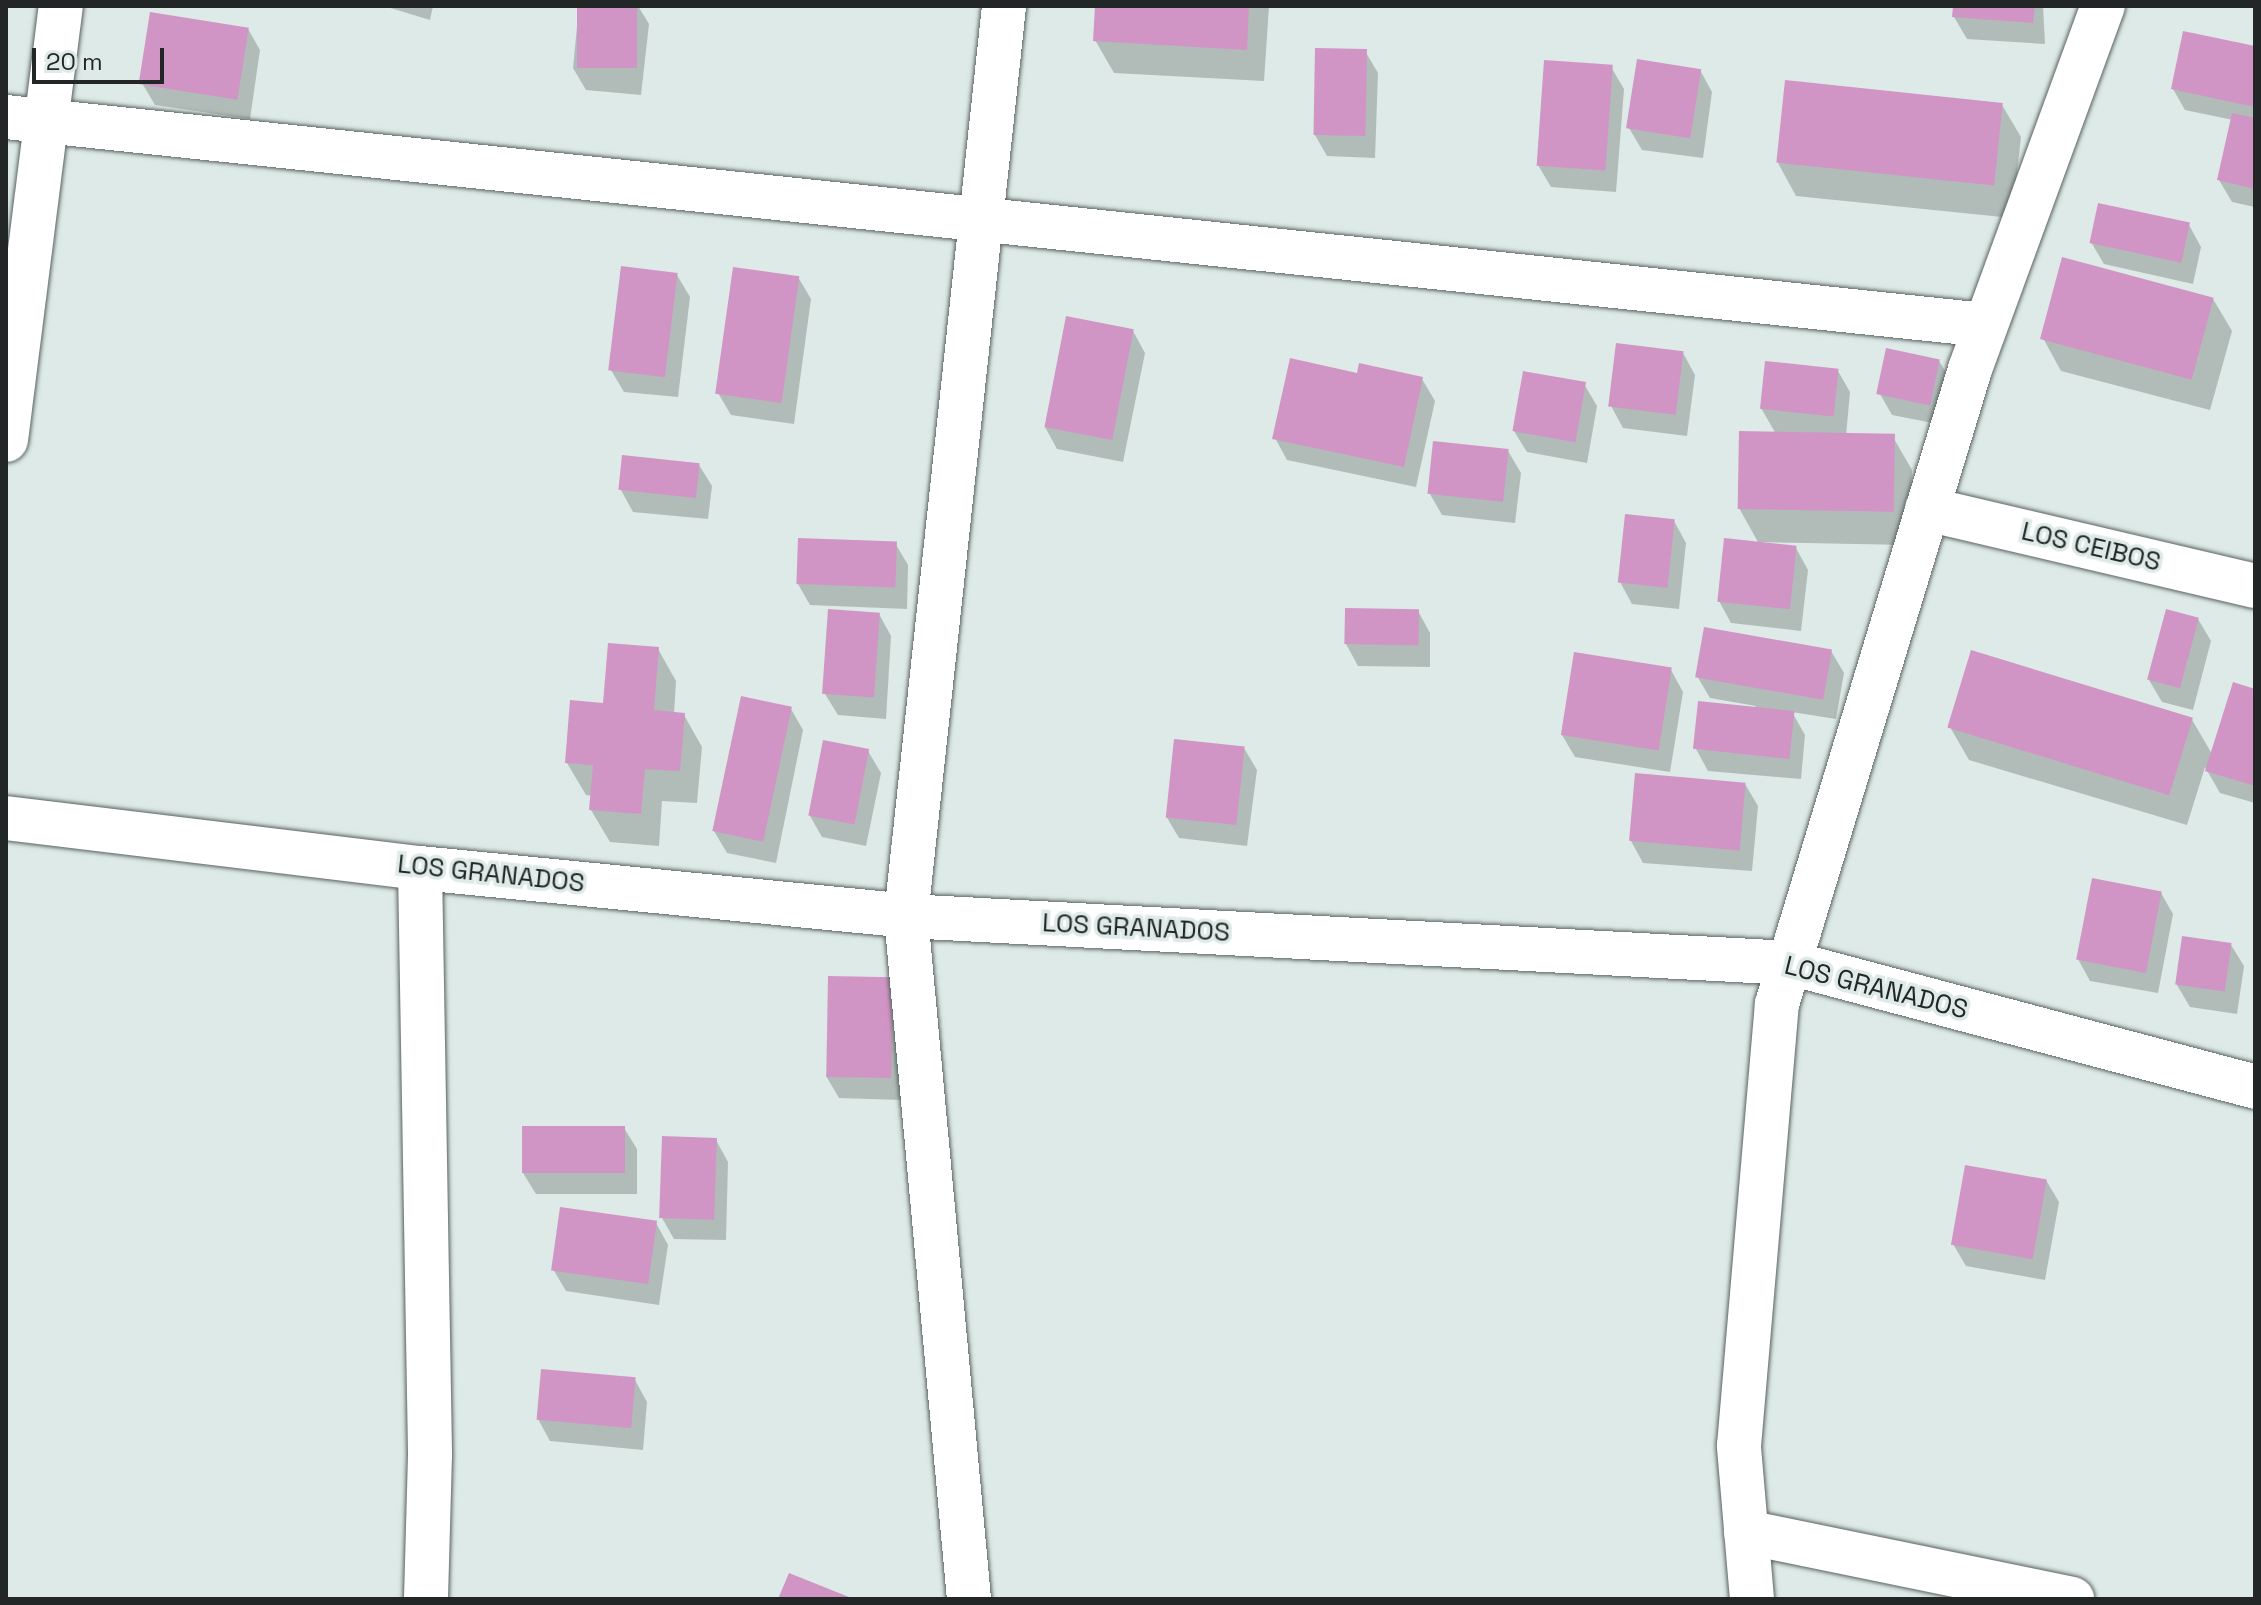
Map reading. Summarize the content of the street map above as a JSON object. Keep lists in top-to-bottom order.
{
  "streets": {
    "street": ["LOS CEIBOS", "LOS GRANADOS"]
  },
  "scale_bar": "20 m"
}
